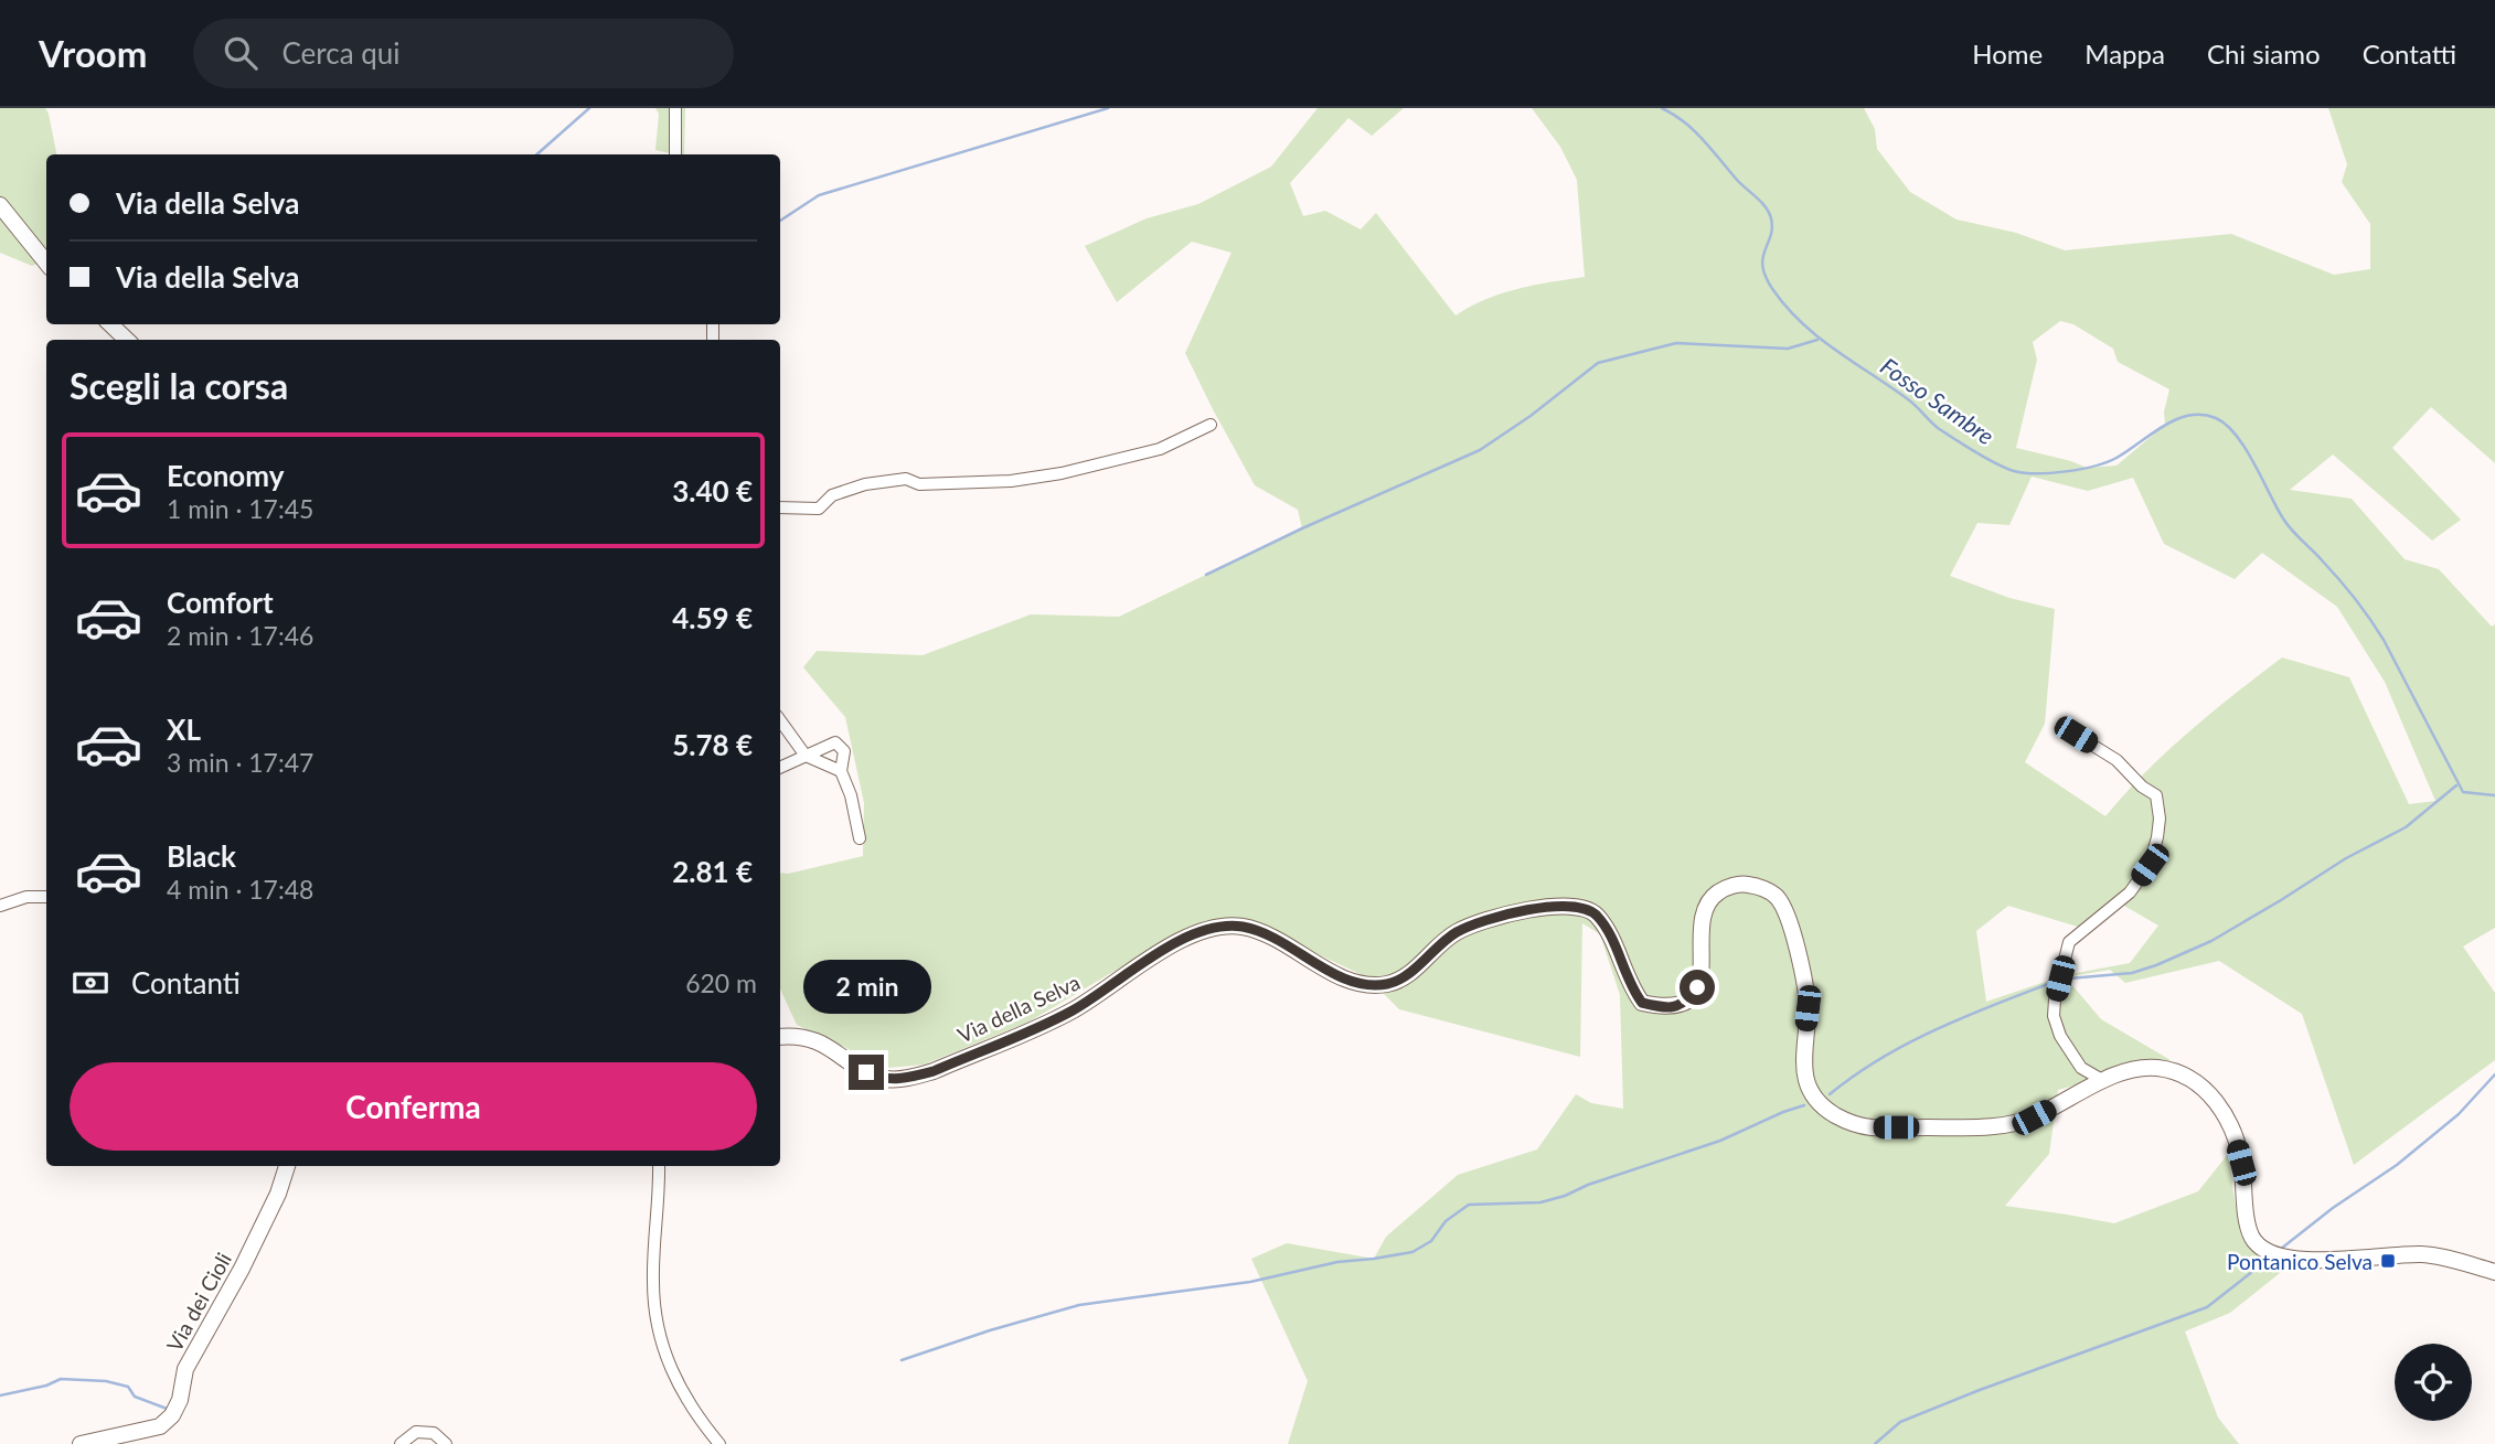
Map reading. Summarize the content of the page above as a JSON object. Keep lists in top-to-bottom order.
{
  "streets": {
    "street": ["Via della Selva", "Via dei Cioli"]
  },
  "water": ["Fosso Sambre"],
  "places": {
    "transit": ["Pontanico Selva"]
  },
  "page": {
    "header": "Vroom",
    "search": "Cerca qui",
    "nav": [
      "Home",
      "Mappa",
      "Chi siamo",
      "Contatti"
    ],
    "banner": ["Via della Selva", "Via della Selva"],
    "heading": "Scegli la corsa",
    "list": [
      {
        "name": "Economy",
        "note": "1 min · 17:45",
        "value": "3.40 €"
      },
      {
        "name": "Comfort",
        "note": "2 min · 17:46",
        "value": "4.59 €"
      },
      {
        "name": "XL",
        "note": "3 min · 17:47",
        "value": "5.78 €"
      },
      {
        "name": "Black",
        "note": "4 min · 17:48",
        "value": "2.81 €"
      }
    ],
    "pay": ["Contanti", "620 m"],
    "bubble": "2 min",
    "buttons": "Conferma"
  }
}
